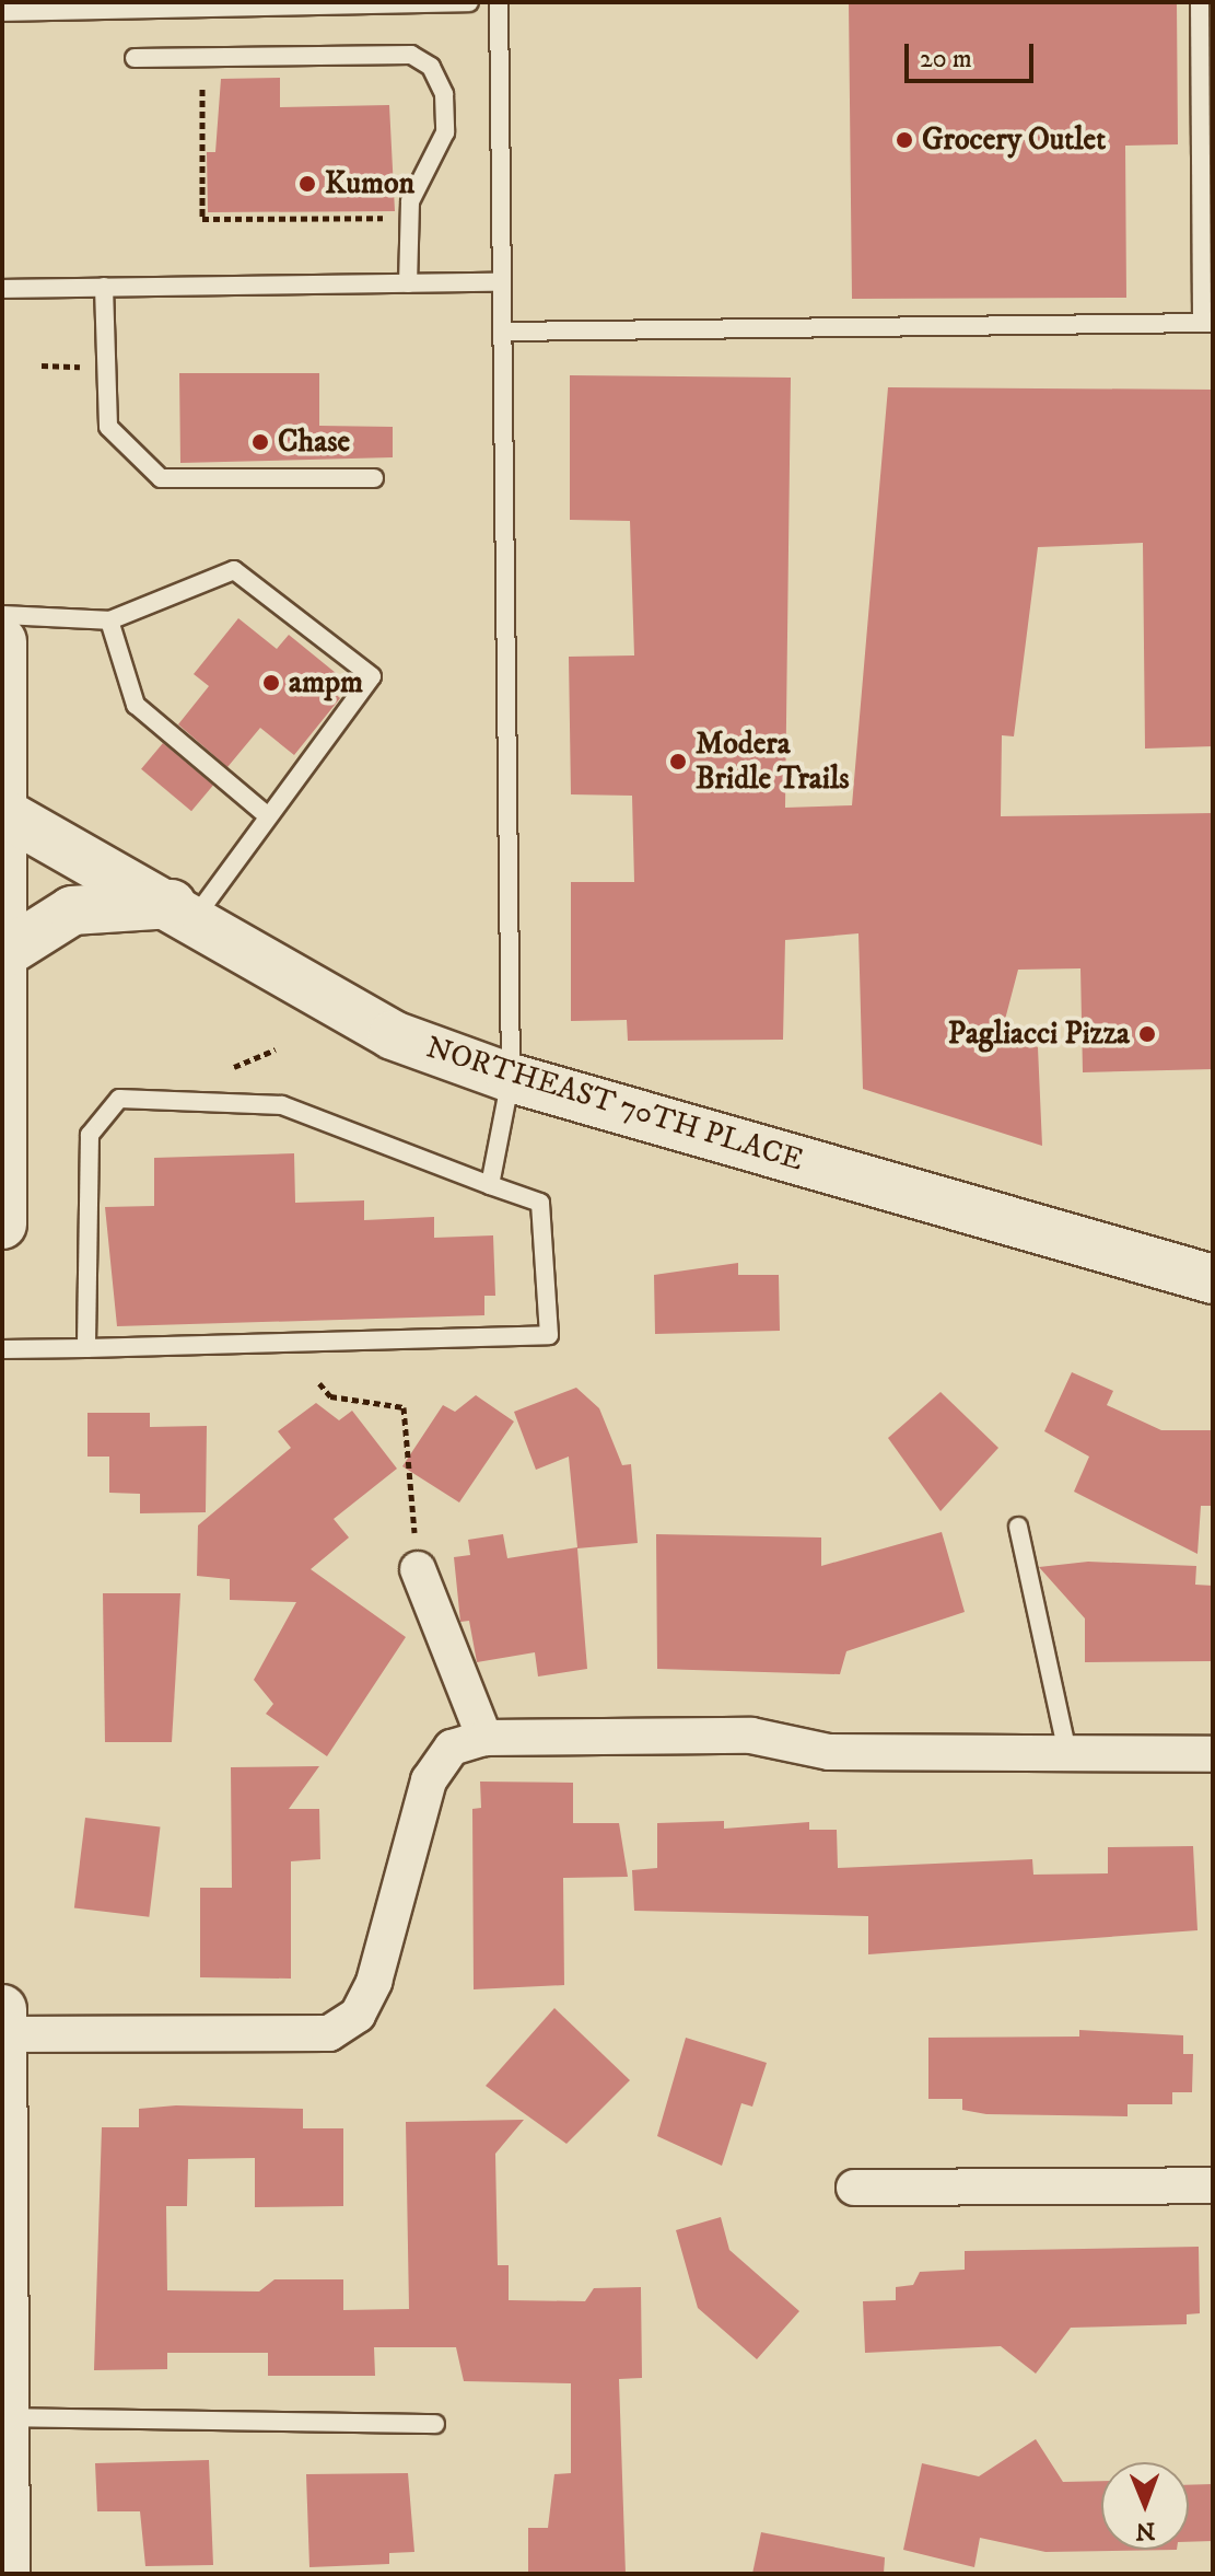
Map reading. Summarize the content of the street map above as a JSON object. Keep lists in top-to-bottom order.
{
  "streets": {
    "main road": ["NORTHEAST 70TH PLACE"]
  },
  "places": [
    "Grocery Outlet",
    "Kumon",
    "Chase",
    "ampm",
    "Modera Bridle Trails",
    "Pagliacci Pizza"
  ],
  "scale_bar": "20 m",
  "north": "bottom"
}
